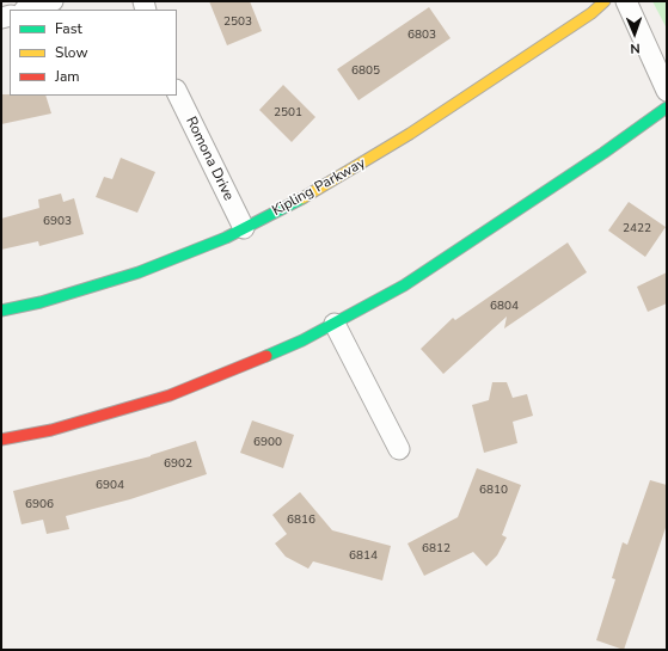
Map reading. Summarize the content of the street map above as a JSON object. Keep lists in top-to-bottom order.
{
  "streets": {
    "street": ["Romona Drive", "Kipling Parkway"]
  },
  "crossings": [
    ["Romona Drive", "Kipling Parkway"]
  ],
  "house_numbers": [
    "2503",
    "6803",
    "6805",
    "2501",
    "6903",
    "2422",
    "6804",
    "6900",
    "6902",
    "6904",
    "6810",
    "6906",
    "6816",
    "6812",
    "6814"
  ],
  "legend": ["Fast", "Slow", "Jam"],
  "north": "bottom"
}
